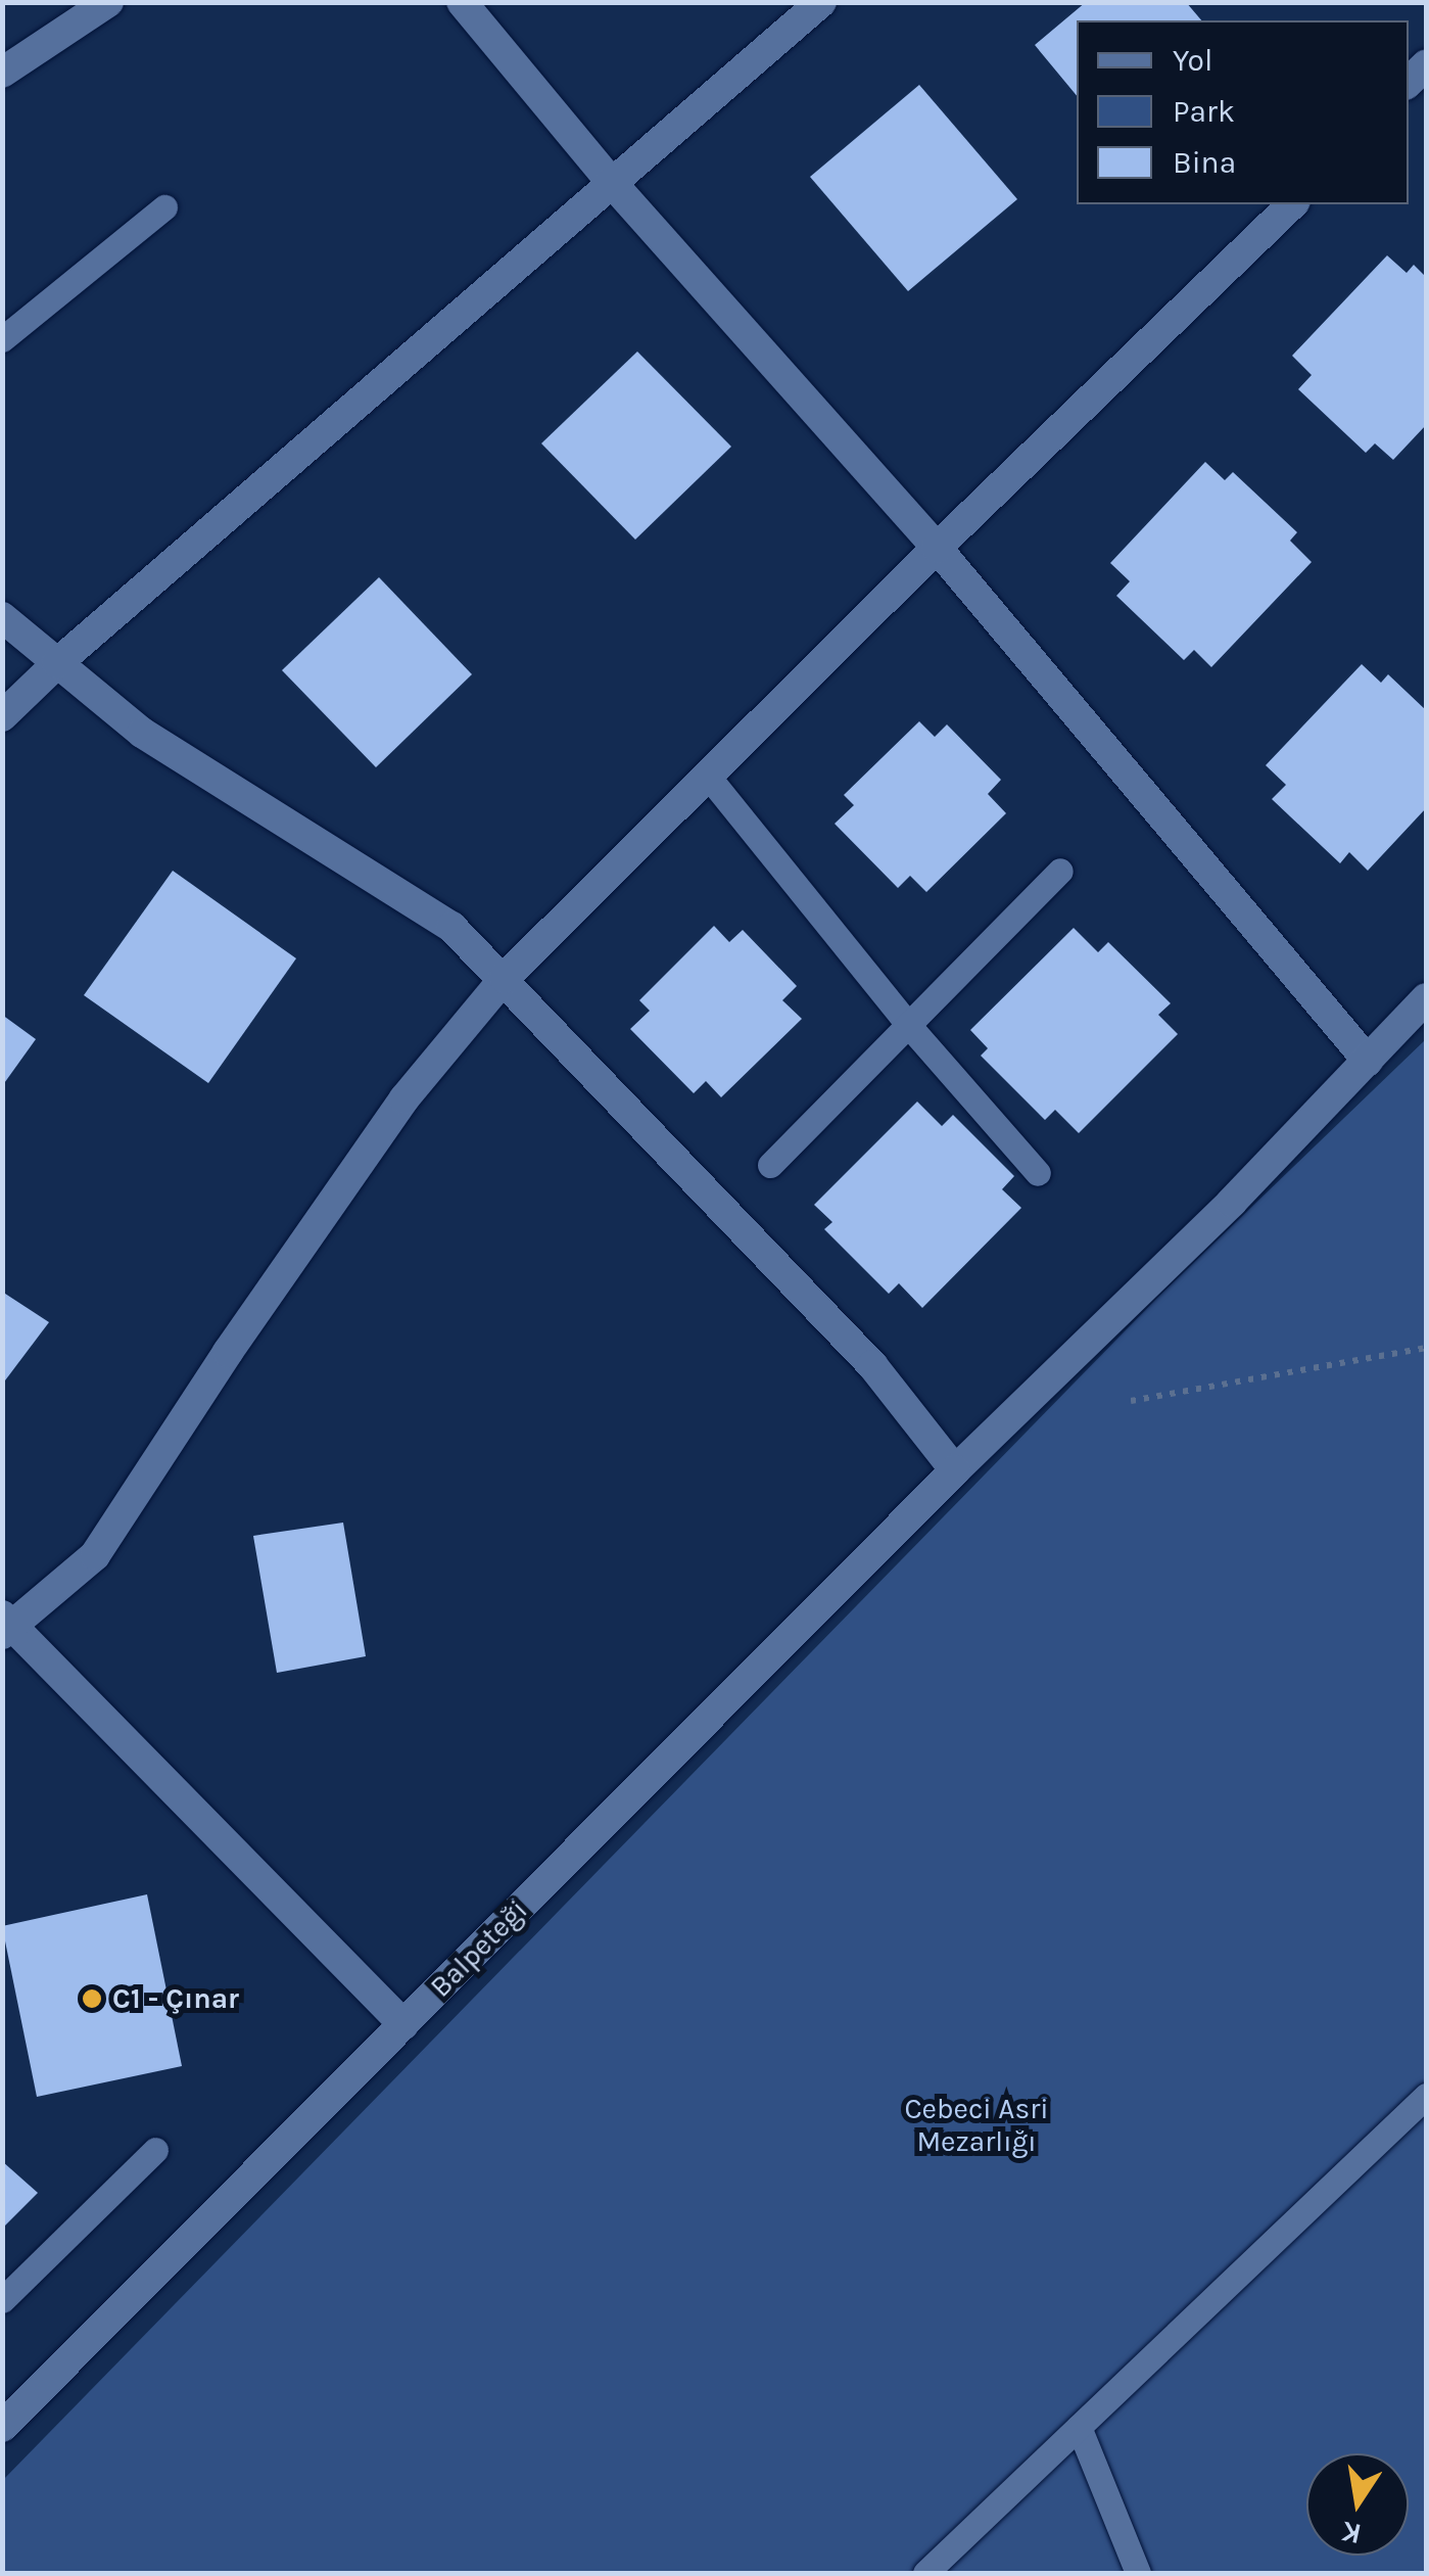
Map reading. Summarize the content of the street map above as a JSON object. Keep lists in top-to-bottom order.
{
  "streets": {
    "street": ["Balpeteği"]
  },
  "parks": ["Cebeci Asri Mezarlığı"],
  "places": ["C1 - Çınar"],
  "legend": ["Yol", "Park", "Bina"],
  "north": "bottom"
}
